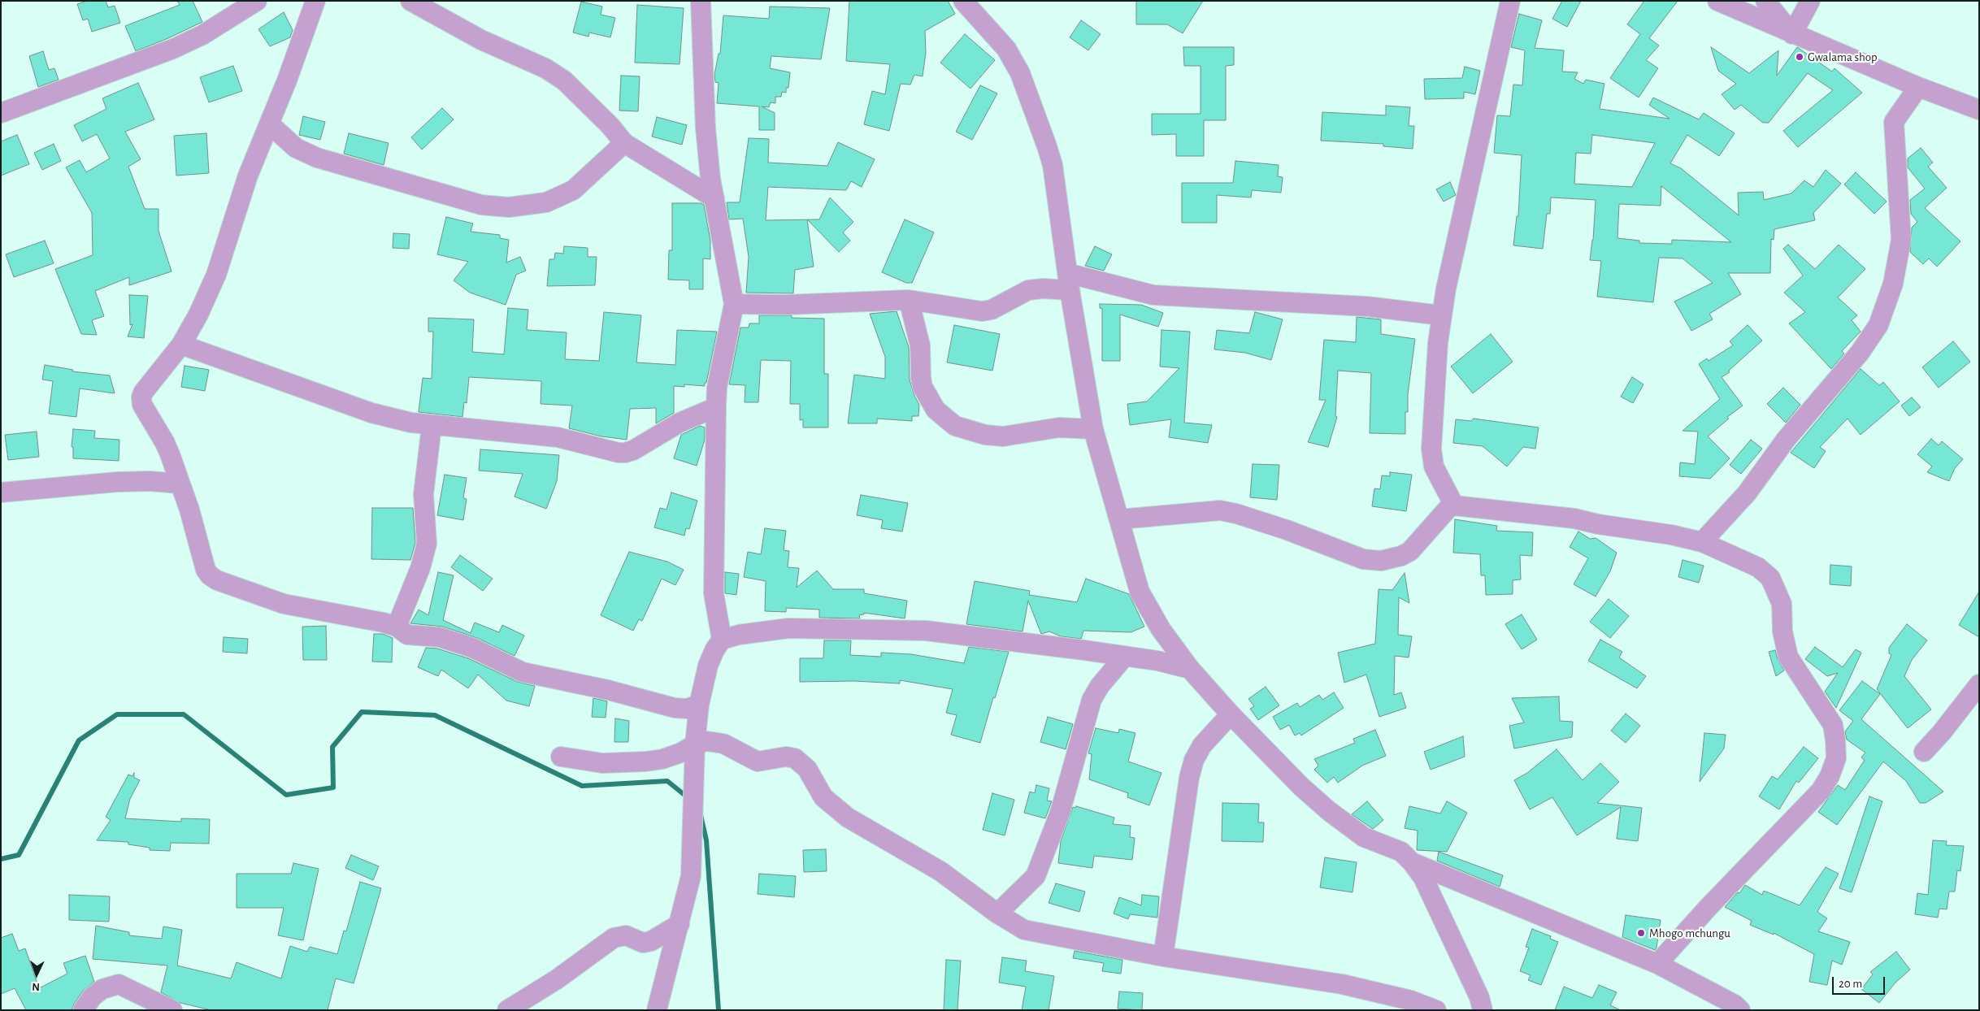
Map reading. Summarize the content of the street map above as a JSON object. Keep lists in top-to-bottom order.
{
  "places": ["Gwalama shop", "Mhogo mchungu"],
  "scale_bar": "20 m",
  "north": "bottom"
}
